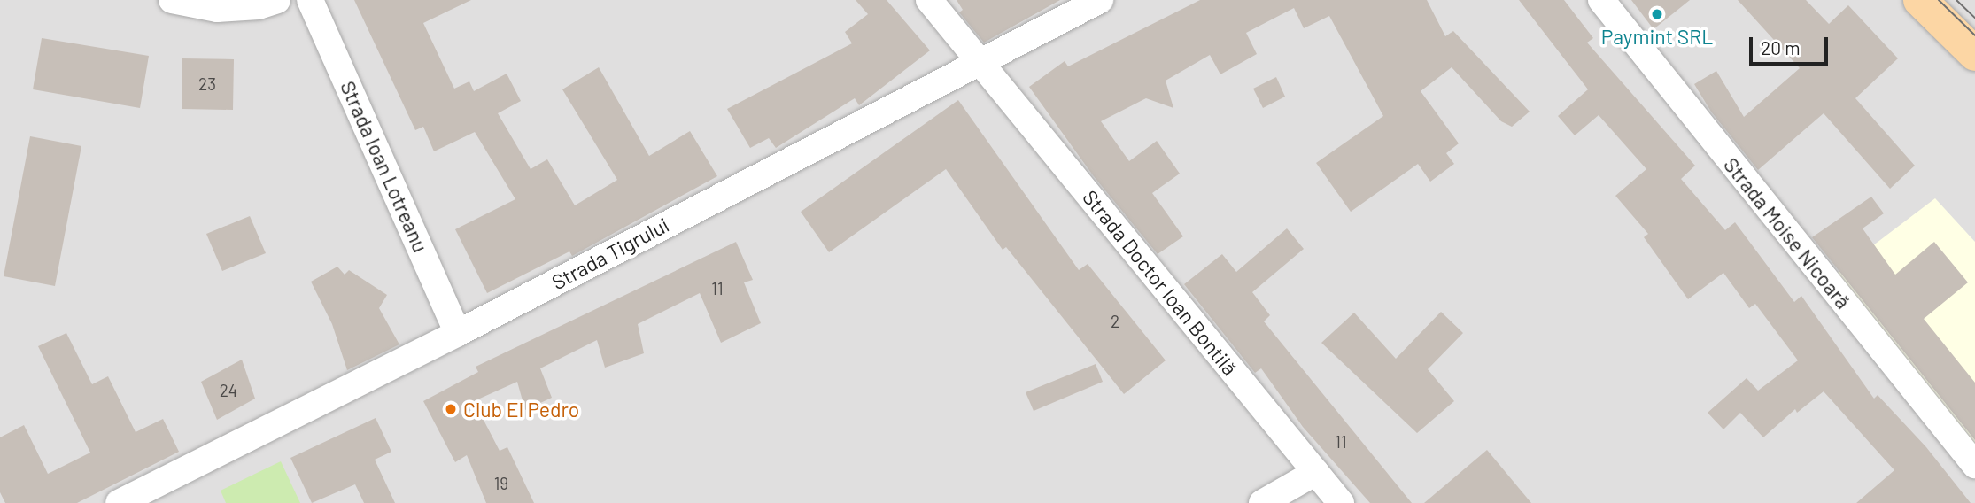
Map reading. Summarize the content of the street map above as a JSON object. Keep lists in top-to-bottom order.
{
  "streets": {
    "street": [
      "Strada Ioan Lotreanu",
      "Strada Moise Nicoară",
      "Strada Tigrului",
      "Strada Doctor Ioan Bontilă"
    ]
  },
  "crossings": [
    ["Strada Ioan Lotreanu", "Strada Tigrului"],
    ["Strada Tigrului", "Strada Doctor Ioan Bontilă"]
  ],
  "places": ["Paymint SRL", "Club El Pedro"],
  "house_numbers": [
    "23",
    "11",
    "2",
    "24",
    "11",
    "19"
  ],
  "scale_bar": "20 m"
}
